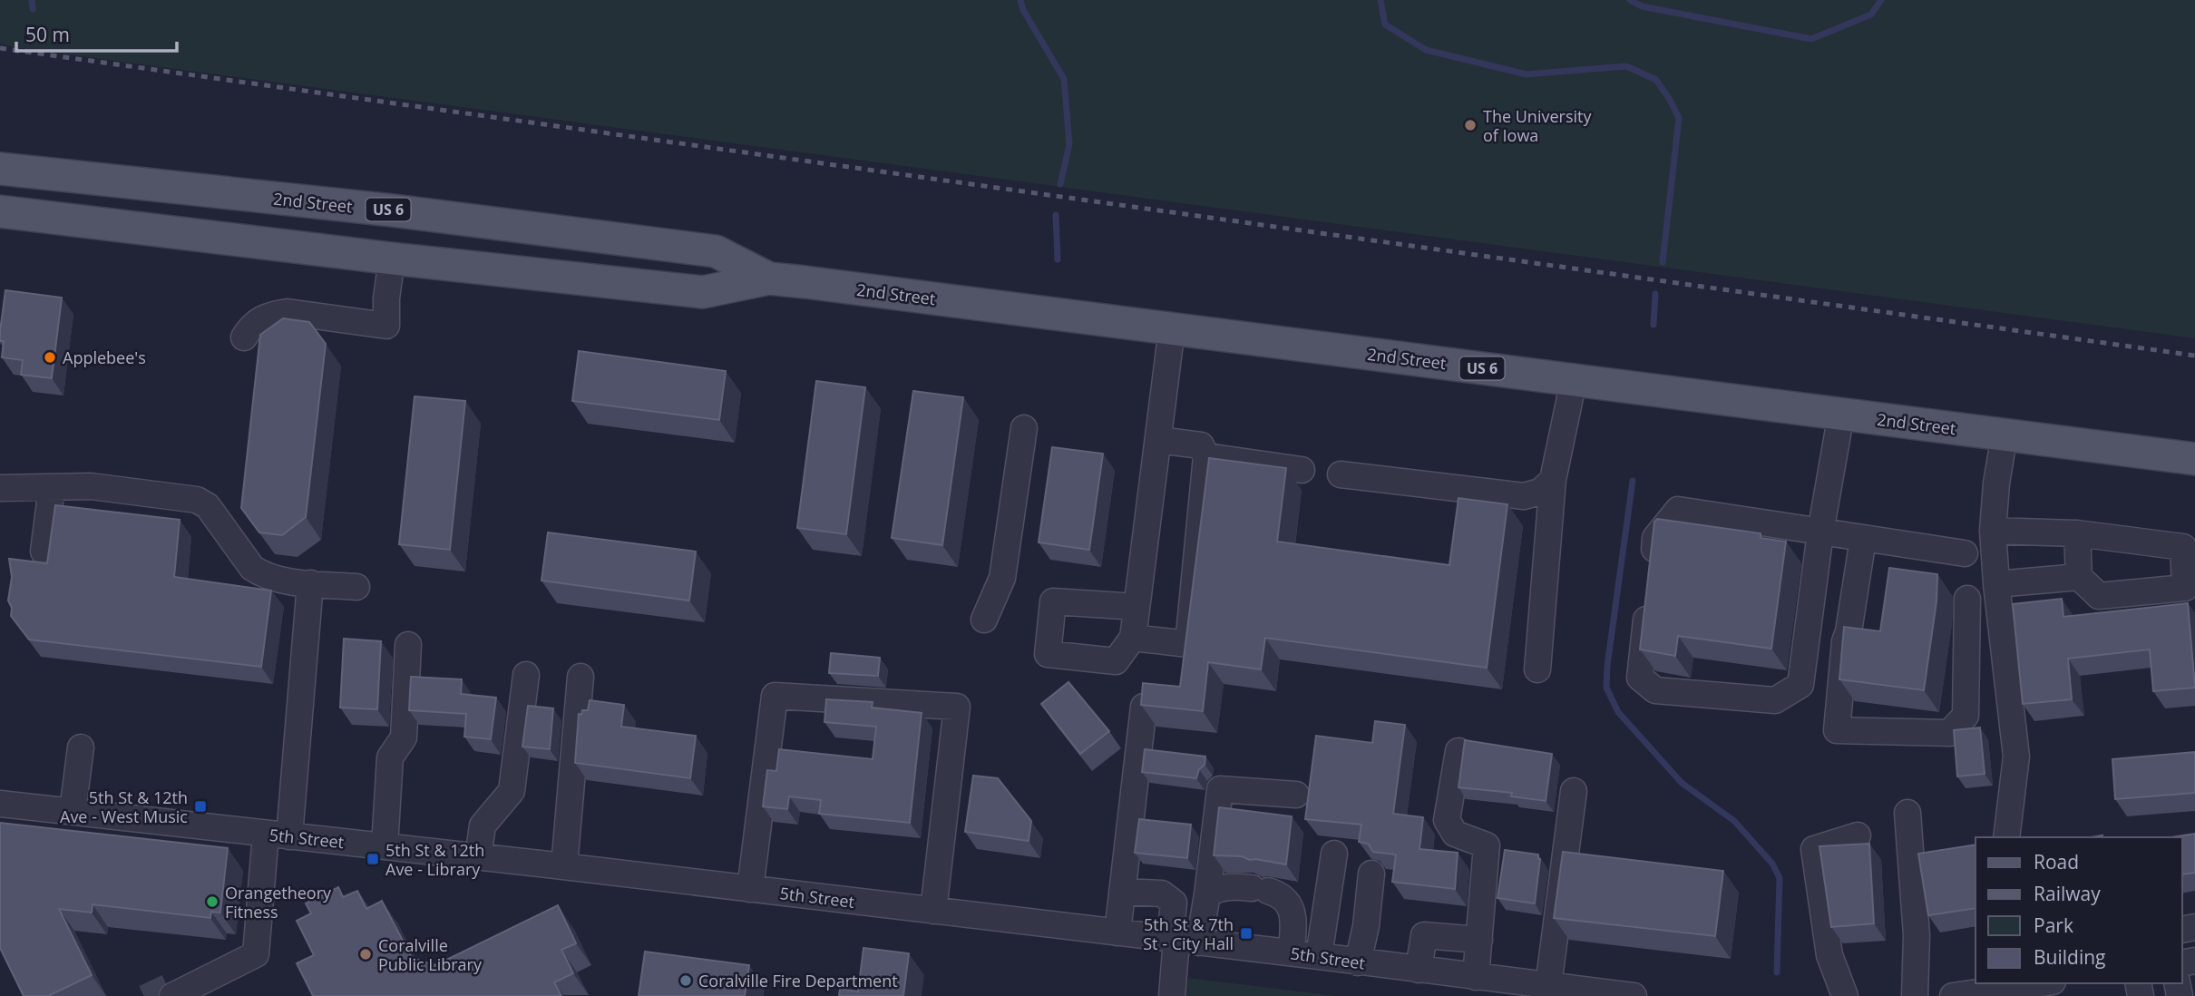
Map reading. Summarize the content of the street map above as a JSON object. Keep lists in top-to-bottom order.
{
  "streets": {
    "main road": ["2nd Street", "US 6"],
    "street": ["5th Street"]
  },
  "places": {
    "other": [
      "The University of Iowa",
      "Applebee's",
      "Orangetheory Fitness",
      "Coralville Public Library",
      "Coralville Fire Department"
    ],
    "transit": ["5th St & 12th Ave - West Music", "5th St & 12th Ave - Library", "5th St & 7th St - City Hall"]
  },
  "legend": [
    "Road",
    "Railway",
    "Park",
    "Building"
  ],
  "scale_bar": "50 m"
}
